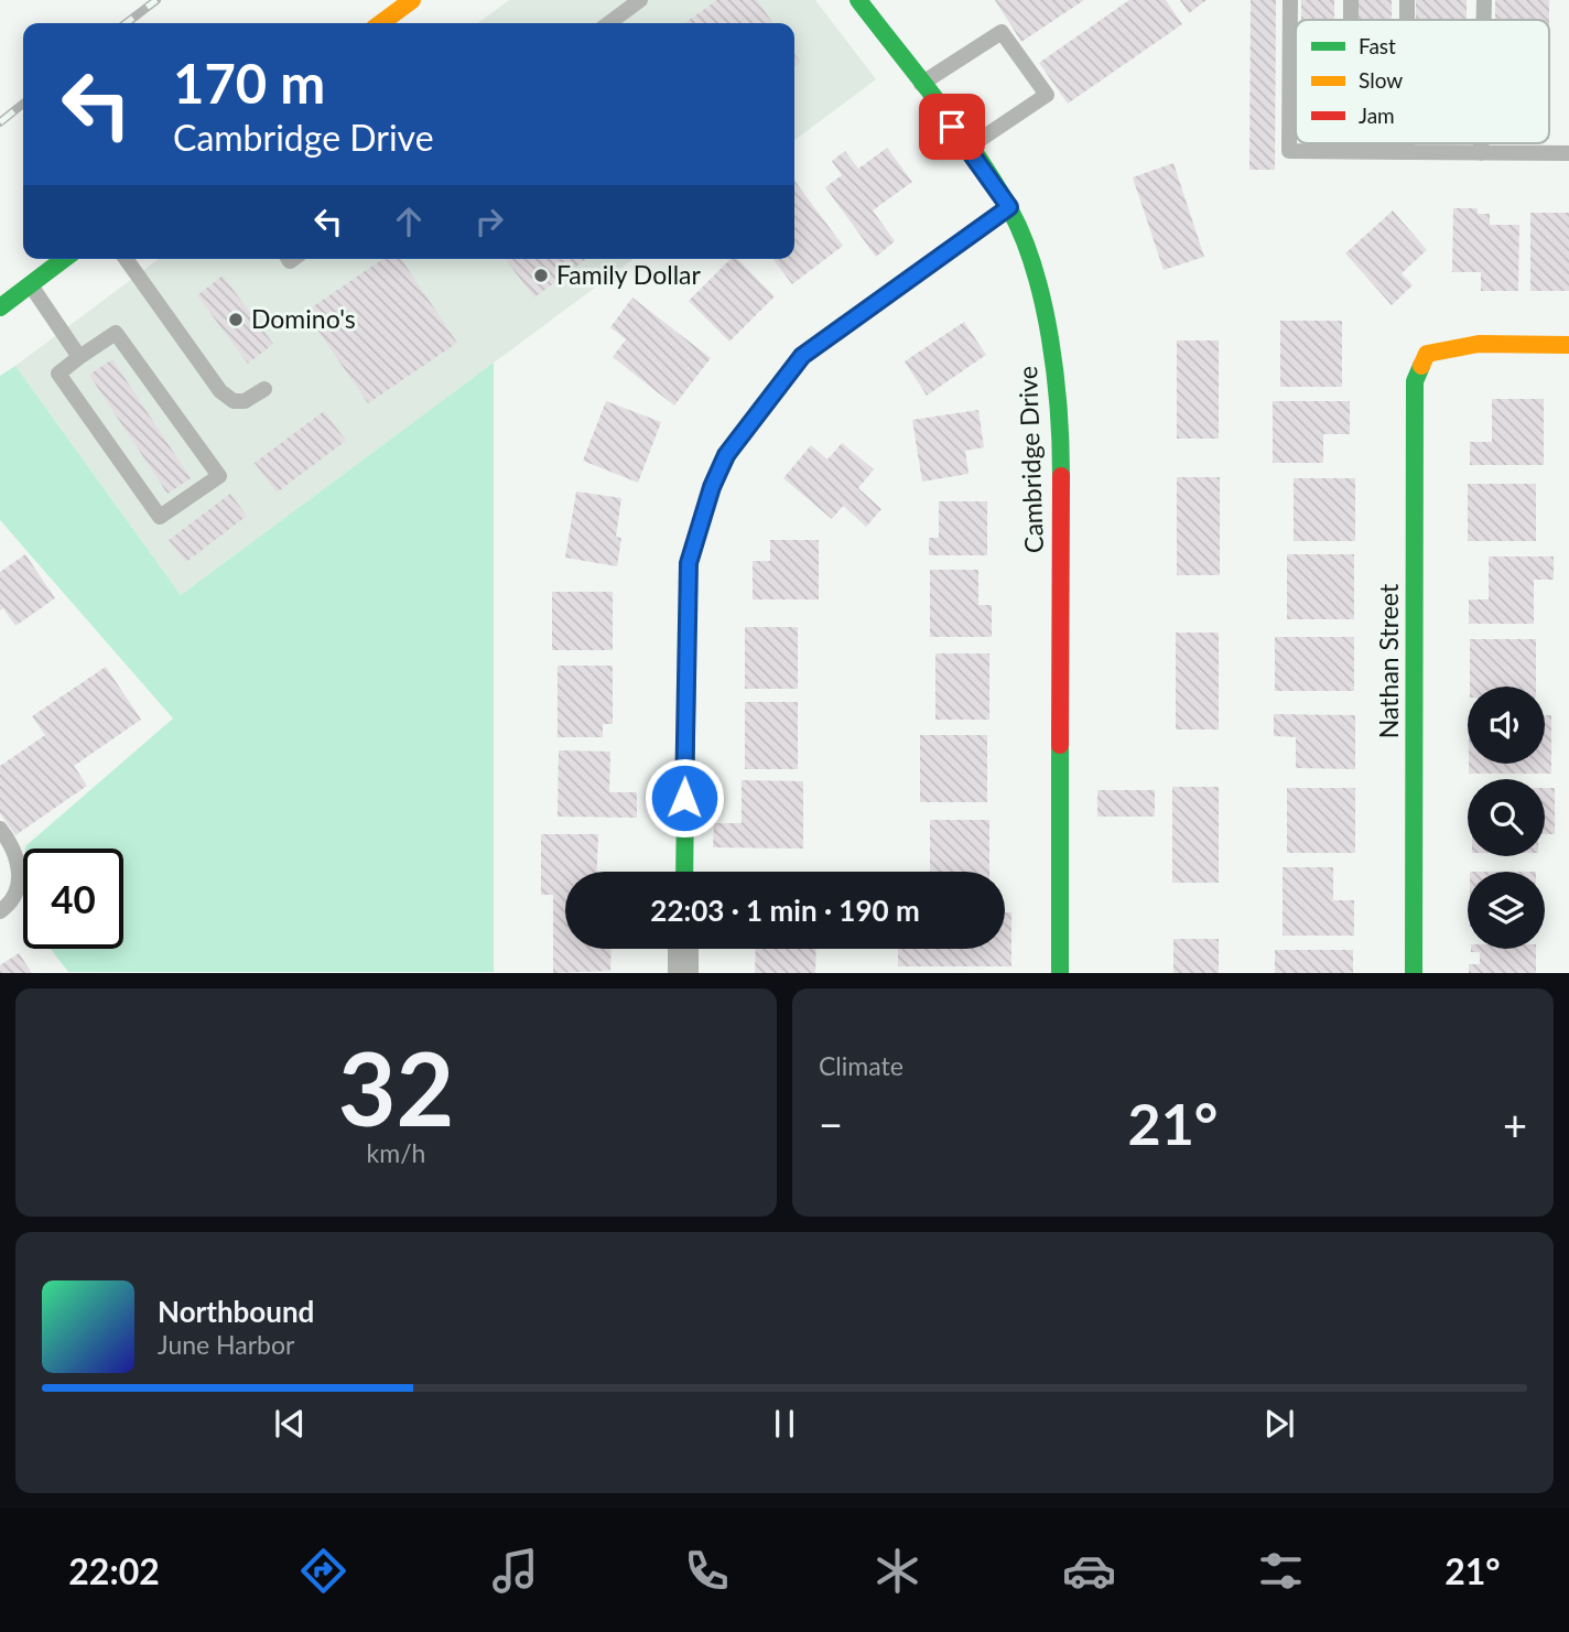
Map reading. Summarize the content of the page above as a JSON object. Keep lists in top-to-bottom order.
{
  "streets": {
    "street": ["Cambridge Drive", "Nathan Street"]
  },
  "places": ["Family Dollar", "Domino's"],
  "legend": ["Fast", "Slow", "Jam"],
  "page": {
    "turn": ["170 m", "Cambridge Drive"],
    "limit": "40",
    "trip": "22:03 · 1 min · 190 m",
    "tile": [
      ["32", "km/h"],
      "Climate"
    ],
    "heat": ["−", "21°", "+"],
    "song": ["Northbound", "June Harbor"],
    "tabs": ["22:02", "21°"]
  }
}
